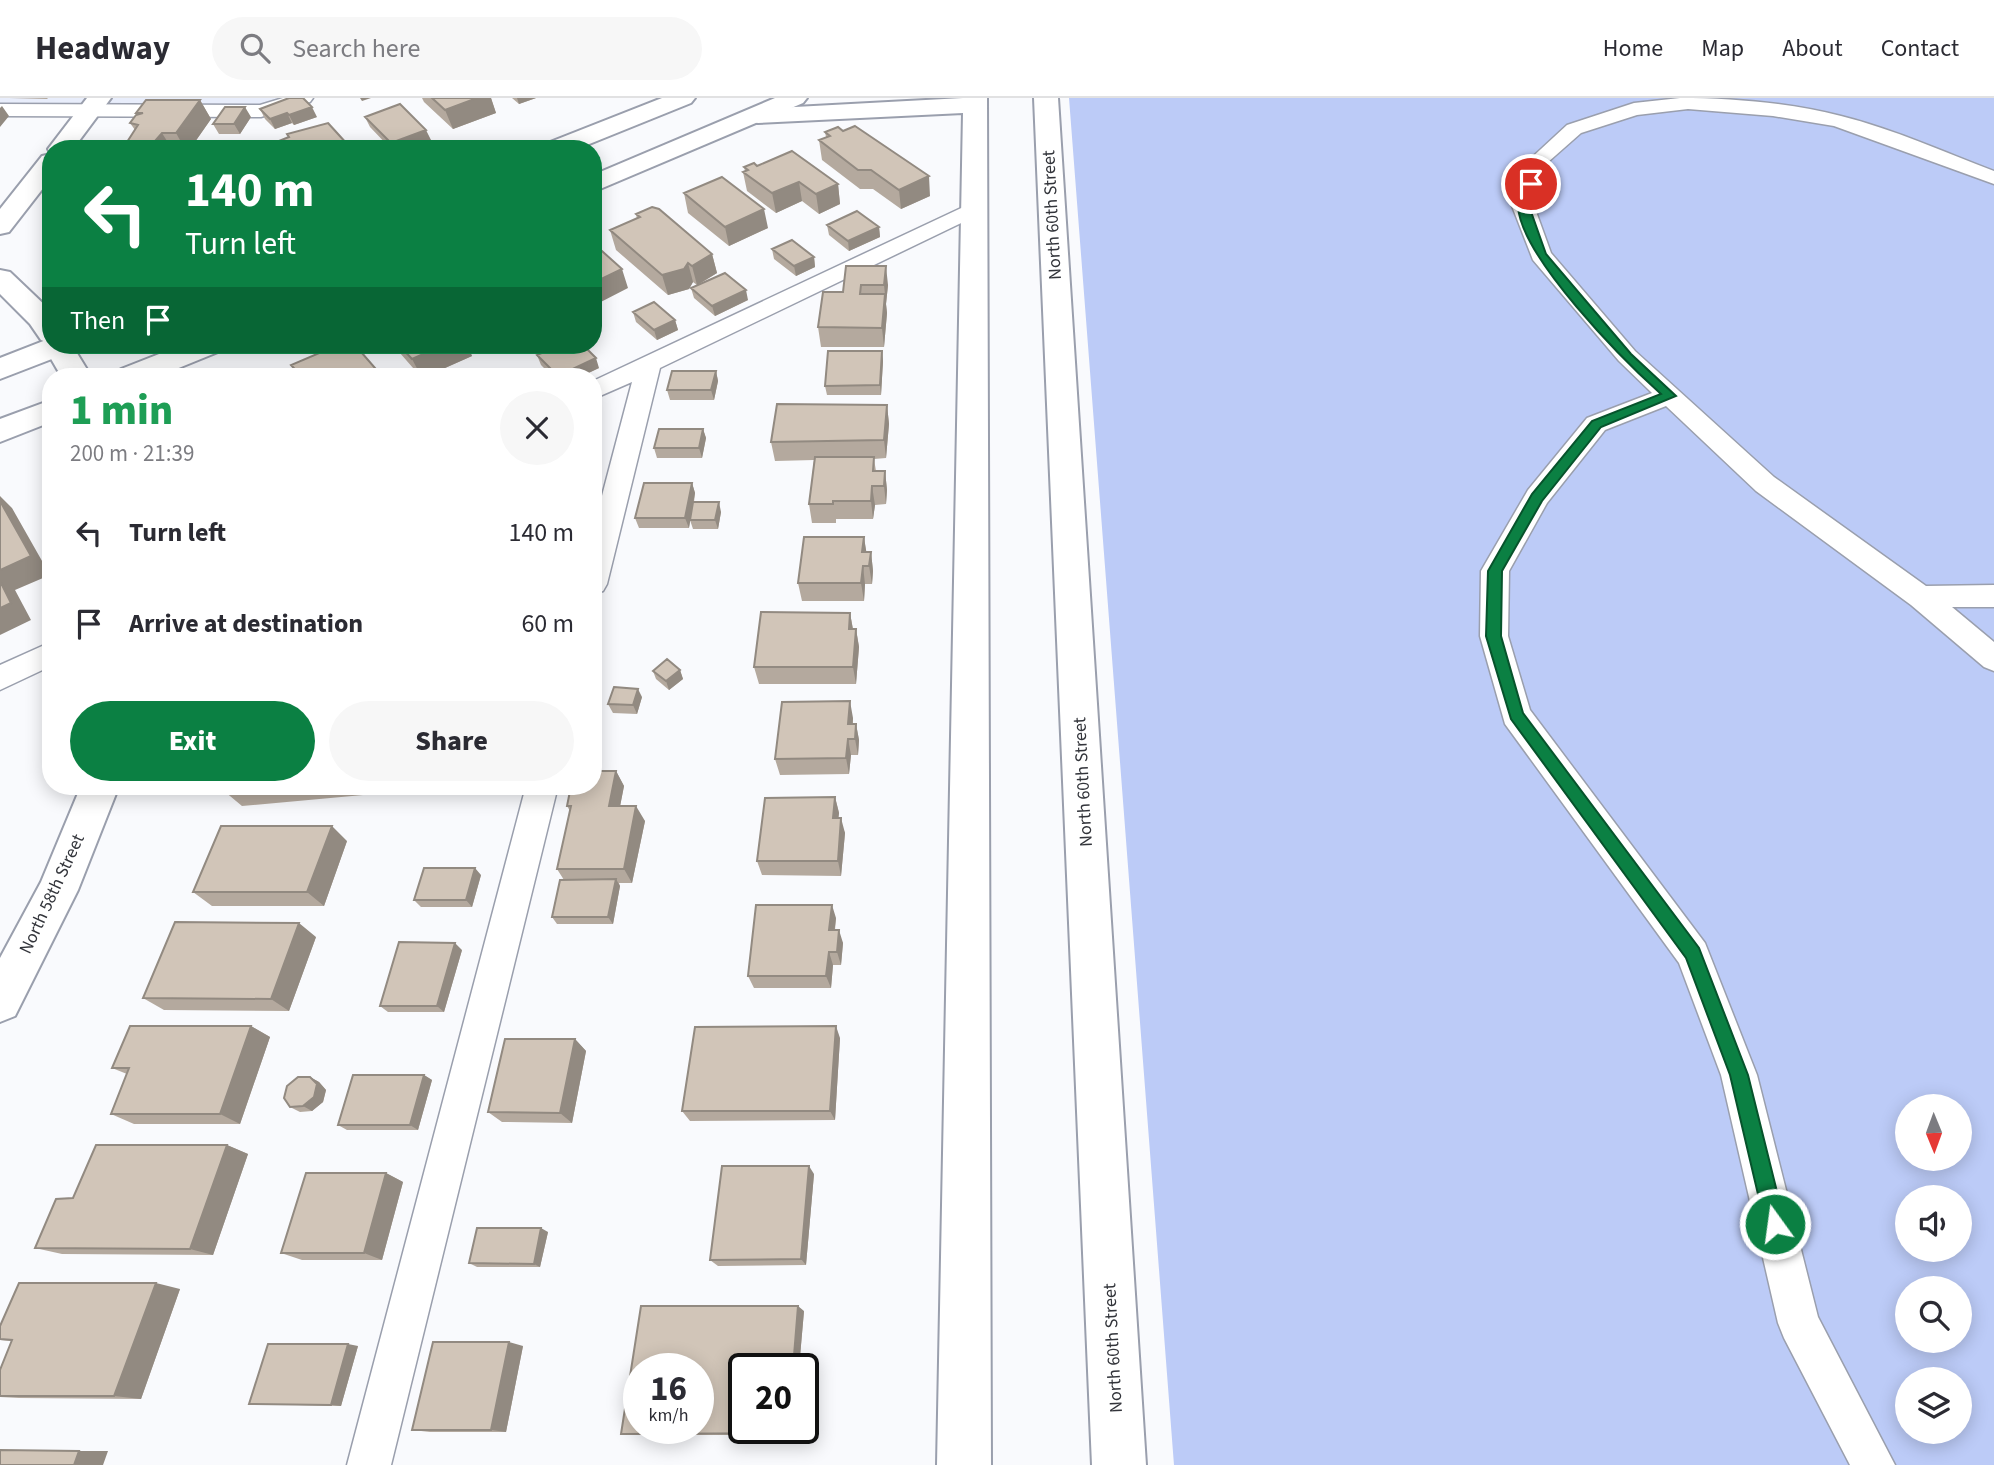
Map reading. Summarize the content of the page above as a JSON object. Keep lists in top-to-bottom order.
{
  "streets": {
    "main road": ["North 60th Street", "North 58th Street"]
  },
  "north": "bottom",
  "page": {
    "header": "Headway",
    "search": "Search here",
    "nav": [
      "Home",
      "Map",
      "About",
      "Contact"
    ],
    "turn": ["140 m", "Turn left"],
    "then": "Then",
    "heading": ["1 min", "200 m · 21:39"],
    "list": [
      {
        "name": "Turn left",
        "value": "140 m"
      },
      {
        "name": "Arrive at destination",
        "value": "60 m"
      }
    ],
    "buttons": ["Exit", "Share"],
    "speed": "16 km/h",
    "limit": "20"
  }
}
